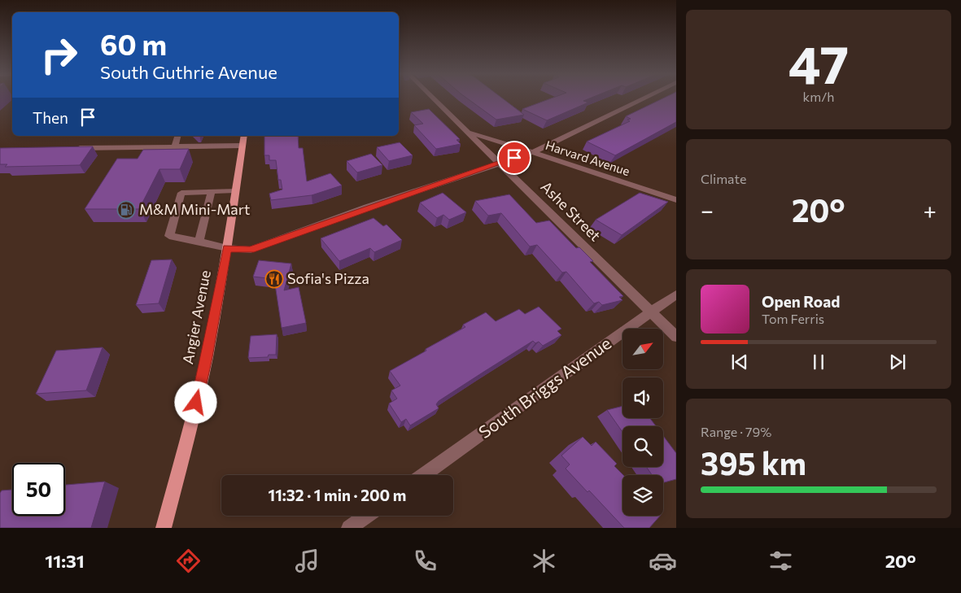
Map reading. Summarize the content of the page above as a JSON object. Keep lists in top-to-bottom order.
{
  "streets": {
    "main road": ["Angier Avenue"],
    "street": ["Harvard Avenue", "Ashe Street", "South Briggs Avenue"]
  },
  "crossings": [
    ["Harvard Avenue", "Ashe Street"],
    ["Ashe Street", "South Briggs Avenue"]
  ],
  "places": {
    "fuel station": ["M&M Mini-Mart"],
    "restaurant": ["Sofia's Pizza"]
  },
  "north": "top right",
  "page": {
    "tile": [
      ["47", "km/h"],
      "Climate",
      ["Range · 79%", "395 km"]
    ],
    "turn": ["60 m", "South Guthrie Avenue"],
    "then": "Then",
    "heat": ["−", "20°", "+"],
    "song": ["Open Road", "Tom Ferris"],
    "limit": "50",
    "trip": "11:32 · 1 min · 200 m",
    "tabs": ["11:31", "20°"]
  }
}
